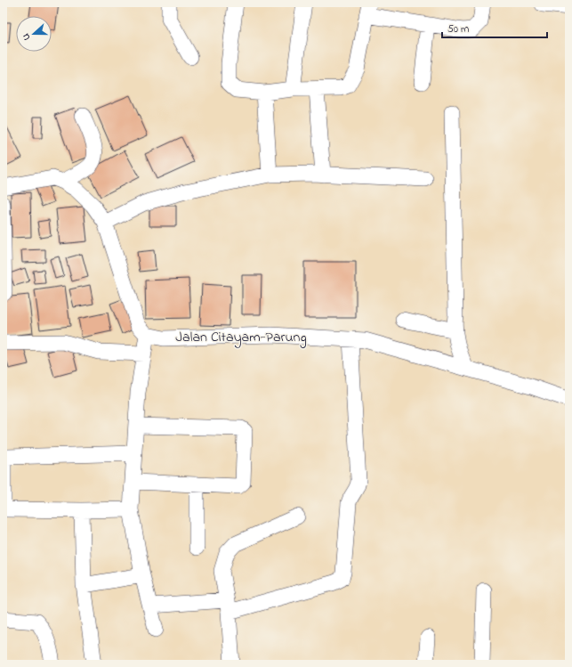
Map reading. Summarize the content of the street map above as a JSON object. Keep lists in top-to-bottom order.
{
  "streets": {
    "street": ["Jalan Citayam-Parung"]
  },
  "scale_bar": "50 m",
  "north": "left"
}
